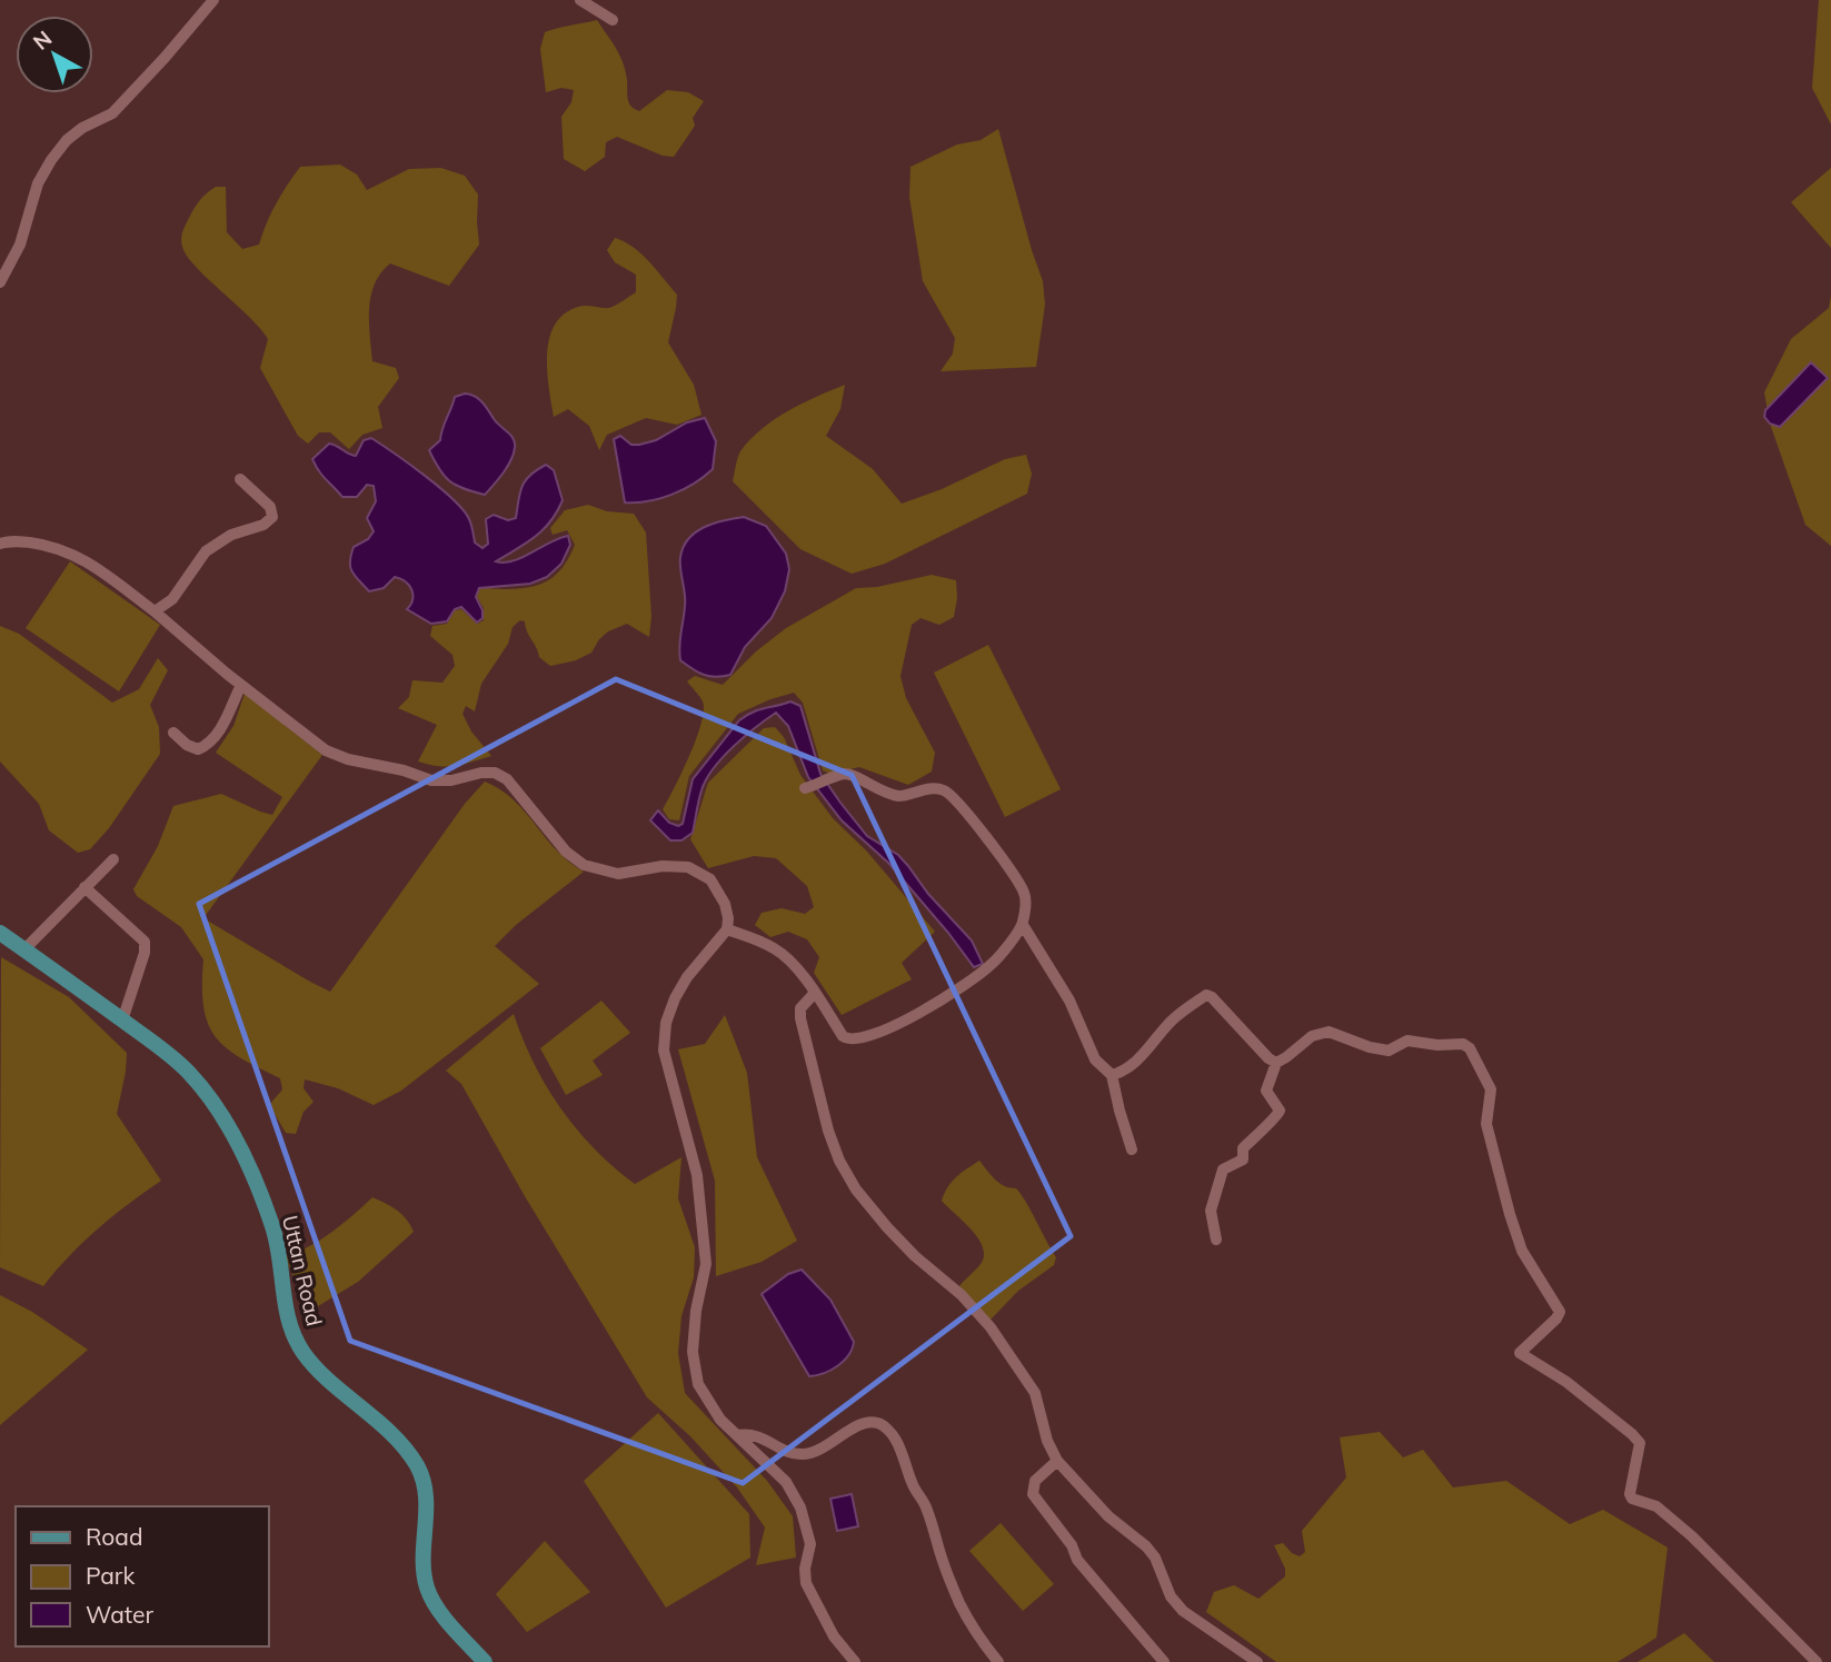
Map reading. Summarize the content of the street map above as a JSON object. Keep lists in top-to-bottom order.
{
  "streets": {
    "main road": ["Uttan Road"]
  },
  "legend": ["Road", "Park", "Water"],
  "north": "top left"
}
